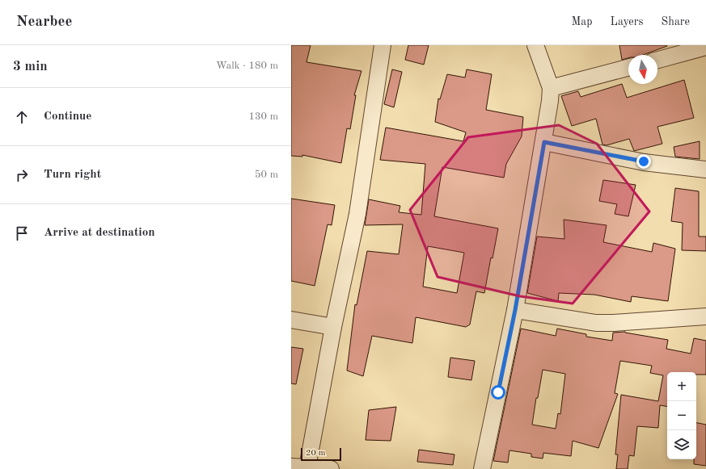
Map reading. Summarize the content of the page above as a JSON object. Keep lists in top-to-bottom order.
{
  "scale_bar": "20 m",
  "north": "bottom",
  "page": {
    "header": "Nearbee",
    "nav": ["Map", "Layers", "Share"],
    "heading": ["3 min", "Walk · 180 m"],
    "list": [
      ["Continue", "130 m"],
      ["Turn right", "50 m"],
      "Arrive at destination"
    ],
    "map_buttons": ["+", "−"],
    "scale": "20 m"
  }
}
